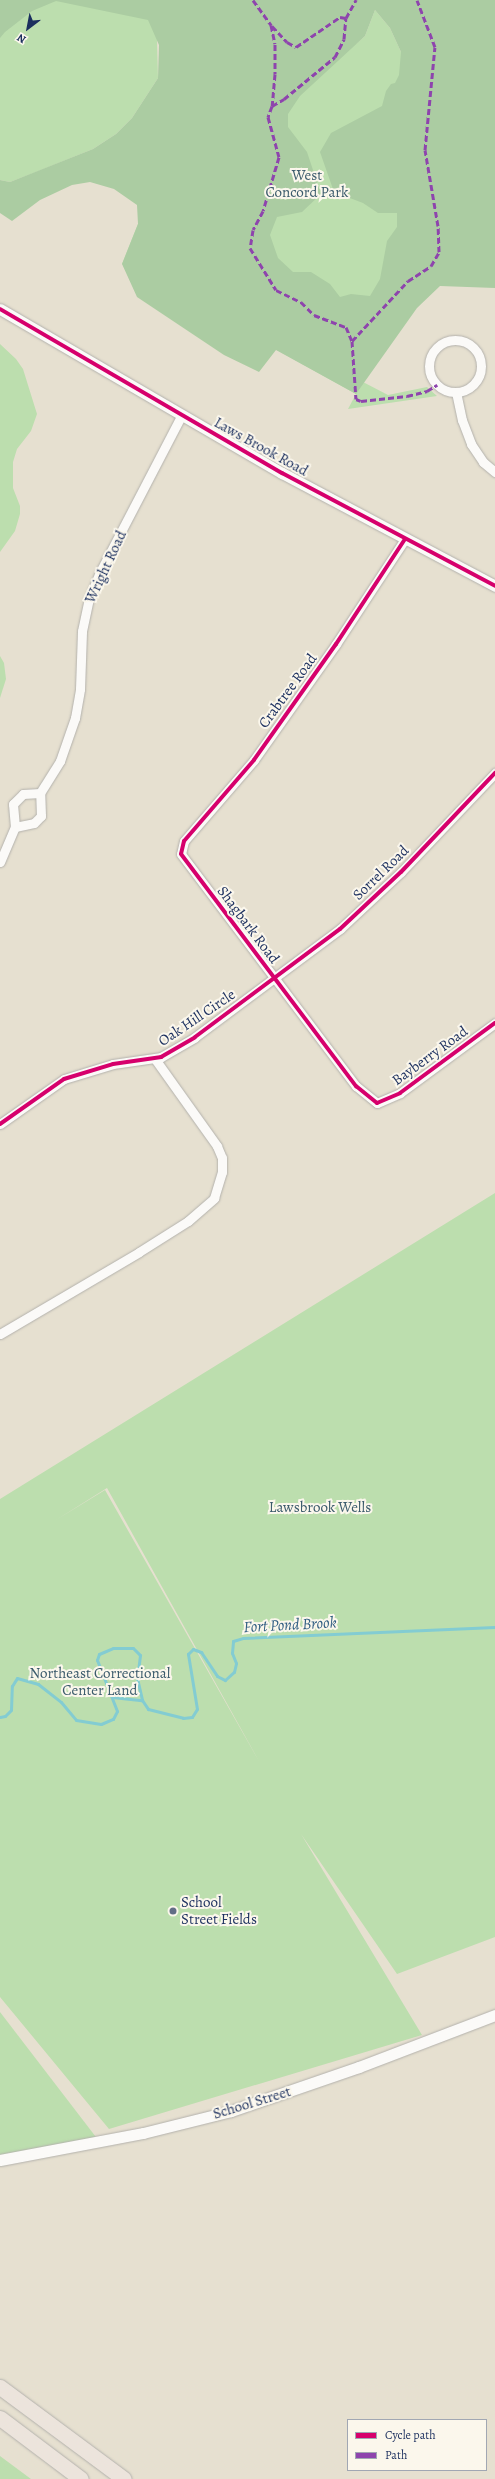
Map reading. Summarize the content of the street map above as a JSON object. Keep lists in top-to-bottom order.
{
  "streets": {
    "street": [
      "Laws Brook Road",
      "Wright Road",
      "Crabtree Road",
      "Sorrel Road",
      "Shagbark Road",
      "Oak Hill Circle",
      "Bayberry Road",
      "School Street"
    ]
  },
  "crossings": [
    ["Laws Brook Road", "Wright Road"],
    ["Laws Brook Road", "Crabtree Road"],
    ["Crabtree Road", "Shagbark Road"],
    ["Sorrel Road", "Shagbark Road"],
    ["Sorrel Road", "Oak Hill Circle"],
    ["Shagbark Road", "Oak Hill Circle"],
    ["Shagbark Road", "Bayberry Road"]
  ],
  "water": ["Fort Pond Brook"],
  "parks": ["West Concord Park", "Lawsbrook Wells", "Northeast Correctional Center Land"],
  "places": ["School Street Fields"],
  "legend": ["Cycle path", "Path"],
  "north": "bottom left"
}
